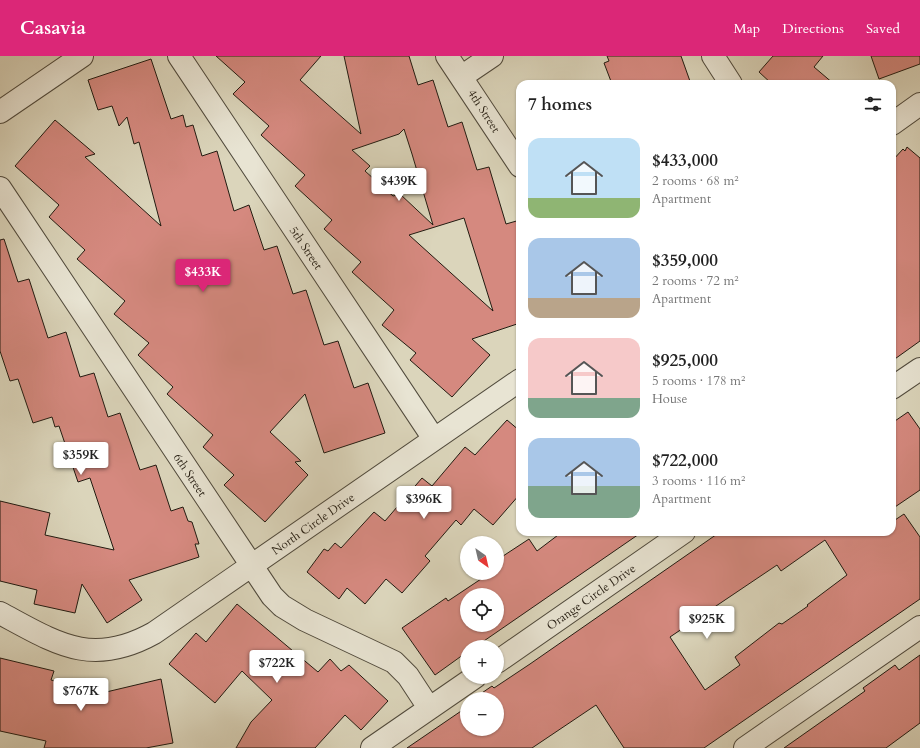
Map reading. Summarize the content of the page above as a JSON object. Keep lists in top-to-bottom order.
{
  "streets": {
    "lane": [
      "4th Street",
      "5th Street",
      "6th Street",
      "North Circle Drive",
      "Orange Circle Drive"
    ]
  },
  "crossings": [
    ["5th Street", "North Circle Drive"],
    ["6th Street", "North Circle Drive"]
  ],
  "north": "bottom right",
  "page": {
    "header": "Casavia",
    "nav": ["Map", "Directions", "Saved"],
    "heading": "7 homes",
    "list": [
      {
        "name": "$433,000",
        "note": "2 rooms · 68 m² · Apartment"
      },
      {
        "name": "$359,000",
        "note": "2 rooms · 72 m² · Apartment"
      },
      {
        "name": "$925,000",
        "note": "5 rooms · 178 m² · House"
      },
      {
        "name": "$722,000",
        "note": "3 rooms · 116 m² · Apartment"
      }
    ],
    "price": [
      "$439K",
      "$433K",
      "$359K",
      "$396K",
      "$925K",
      "$722K",
      "$767K"
    ],
    "map_buttons": ["+", "−"]
  }
}
